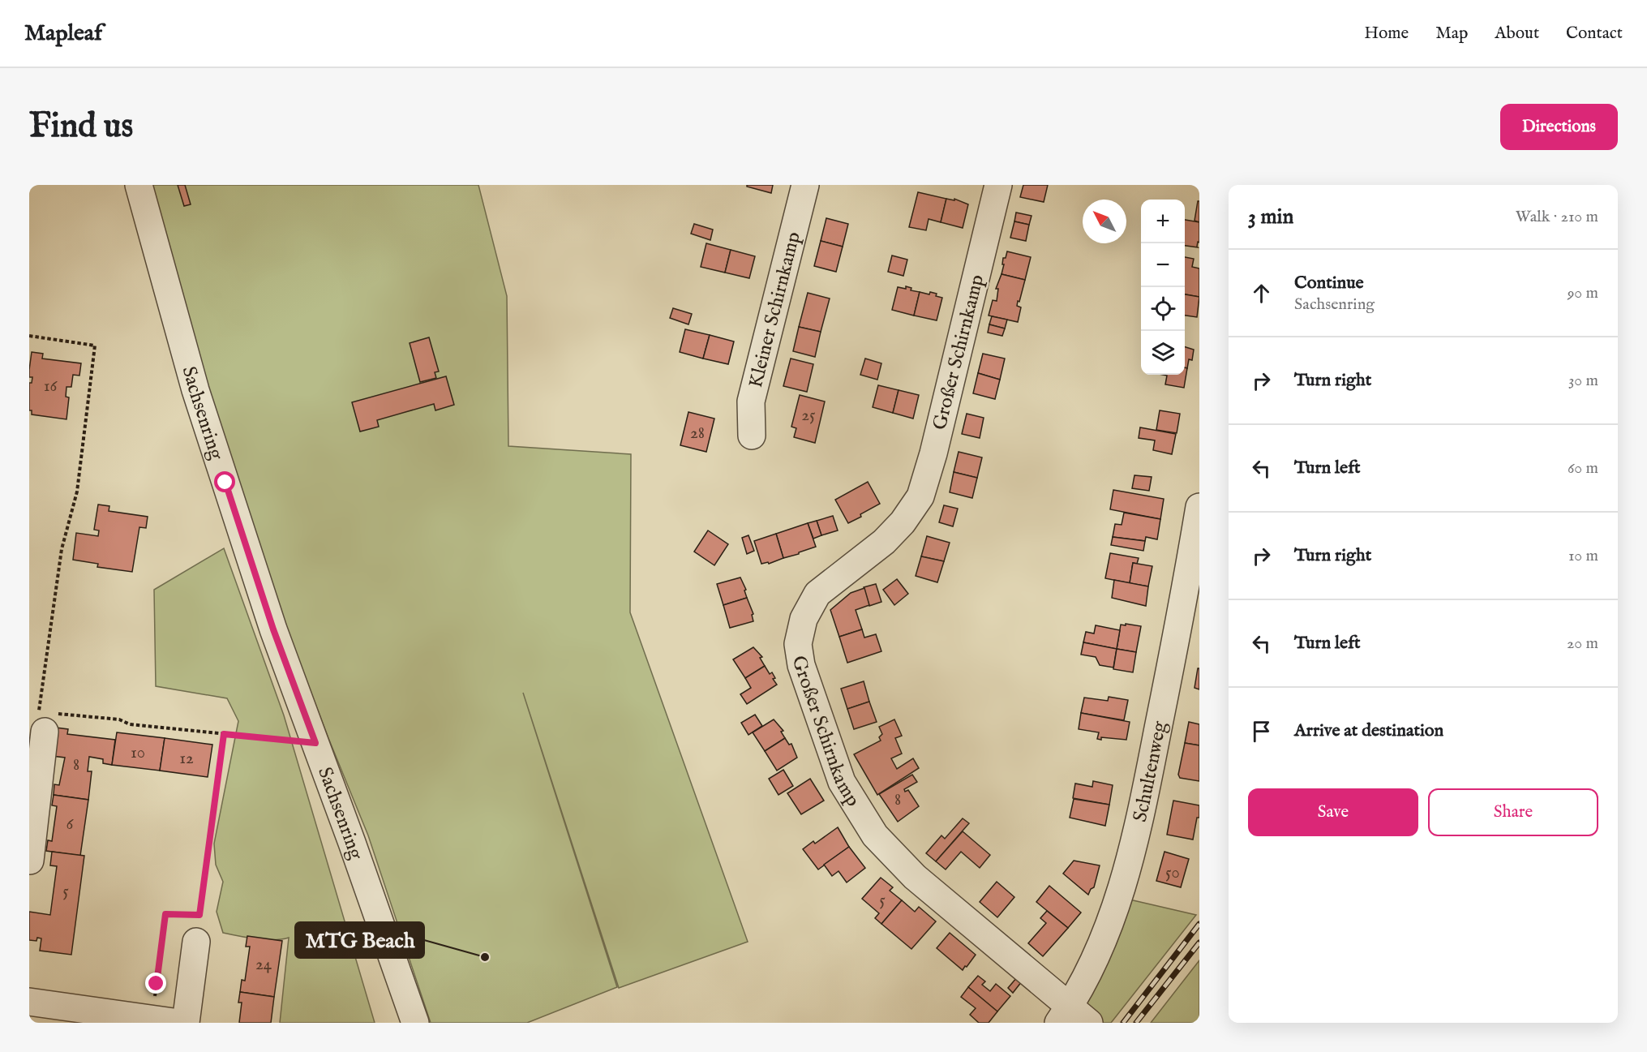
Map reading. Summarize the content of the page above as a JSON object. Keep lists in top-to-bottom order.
{
  "streets": {
    "street": [
      "Kleiner Schirnkamp",
      "Großer Schirnkamp",
      "Sachsenring",
      "Schultenweg"
    ]
  },
  "crossings": [
    ["Großer Schirnkamp", "Schultenweg"]
  ],
  "places": ["MTG Beach"],
  "house_numbers": [
    "16",
    "25",
    "28",
    "10",
    "12",
    "8",
    "8",
    "6",
    "50",
    "5",
    "5",
    "24"
  ],
  "north": "top left",
  "page": {
    "header": "Mapleaf",
    "nav": [
      "Home",
      "Map",
      "About",
      "Contact"
    ],
    "buttons": [
      "Directions",
      ["Save", "Share"]
    ],
    "title": "Find us",
    "heading": ["3 min", "Walk · 210 m"],
    "map_buttons": ["+", "−"],
    "list": [
      ["Continue", "Sachsenring", "90 m"],
      ["Turn right", "30 m"],
      ["Turn left", "60 m"],
      ["Turn right", "10 m"],
      ["Turn left", "20 m"],
      "Arrive at destination"
    ]
  }
}
